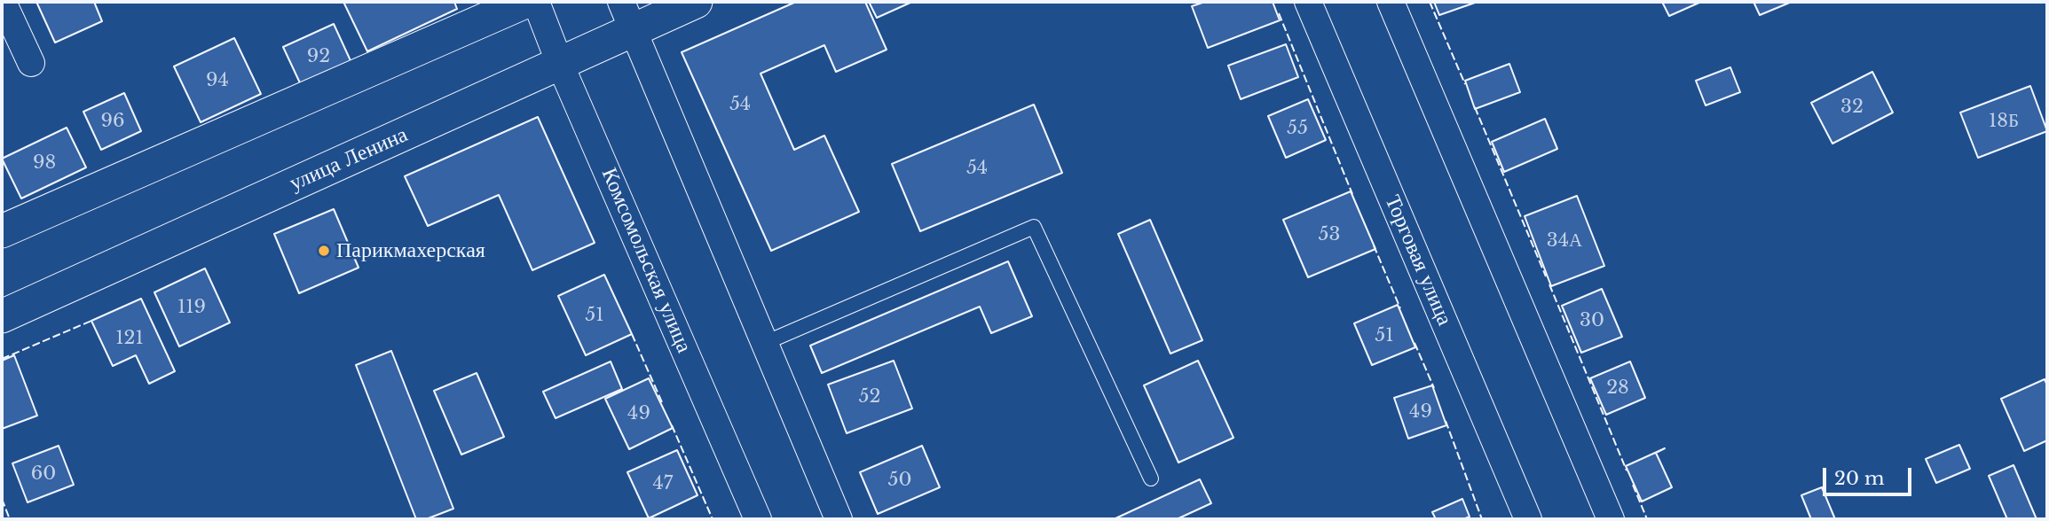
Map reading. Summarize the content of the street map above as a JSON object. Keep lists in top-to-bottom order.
{
  "streets": {
    "street": ["улица Ленина", "Комсомольская улица", "Торговая улица"]
  },
  "crossings": [
    ["улица Ленина", "Комсомольская улица"]
  ],
  "places": ["Парикмахерская"],
  "house_numbers": [
    "92",
    "94",
    "54",
    "32",
    "96",
    "18Б",
    "55",
    "98",
    "54",
    "53",
    "34А",
    "119",
    "51",
    "30",
    "51",
    "121",
    "28",
    "52",
    "49",
    "49",
    "60",
    "50",
    "47"
  ],
  "scale_bar": "20 m"
}
